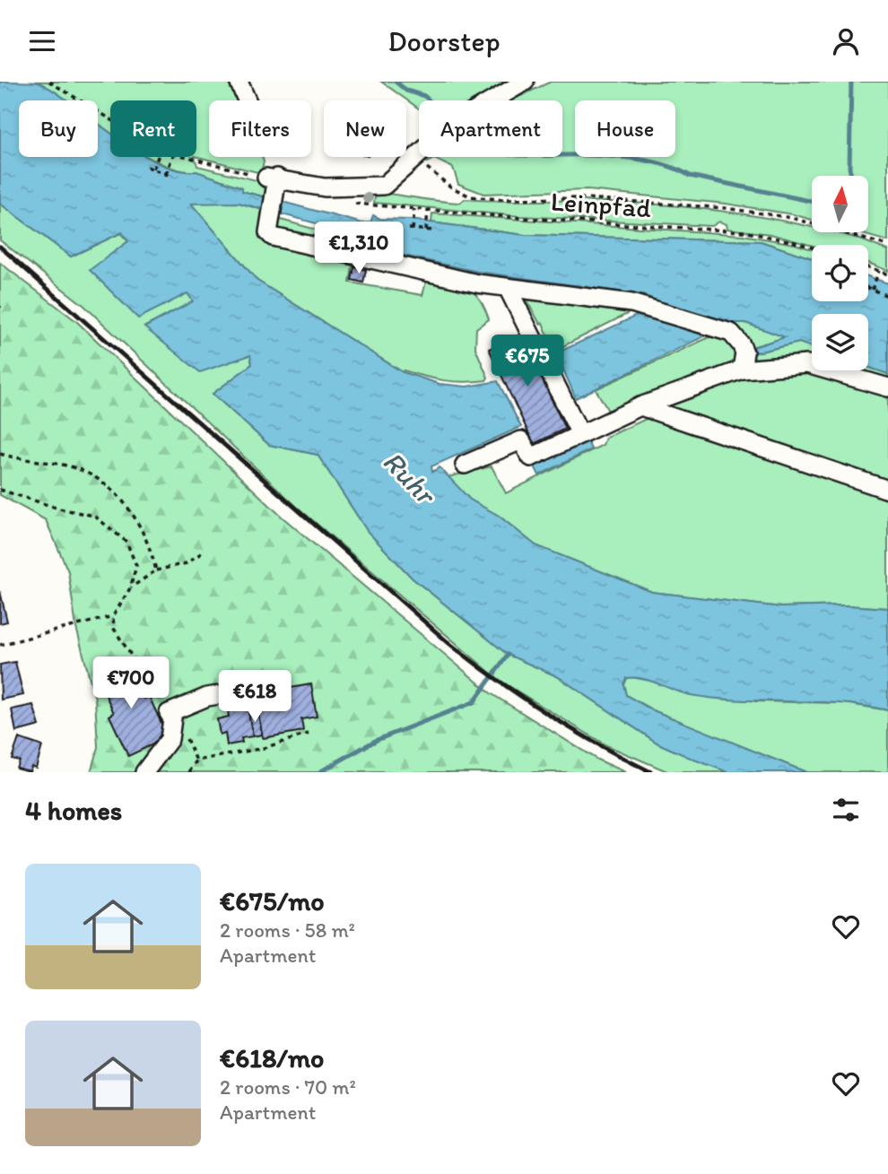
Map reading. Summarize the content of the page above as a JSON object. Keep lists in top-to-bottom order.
{
  "streets": {
    "path": ["Leinpfad"]
  },
  "water": ["Ruhr"],
  "north": "top",
  "page": {
    "header": "Doorstep",
    "chip": [
      "Buy",
      "Rent",
      "Filters",
      "New",
      "Apartment",
      "House"
    ],
    "price": [
      "€1,310",
      "€675",
      "€700",
      "€618"
    ],
    "heading": "4 homes",
    "list": [
      {
        "name": "€675/mo",
        "note": "2 rooms · 58 m² · Apartment"
      },
      {
        "name": "€618/mo",
        "note": "2 rooms · 70 m² · Apartment"
      }
    ]
  }
}
